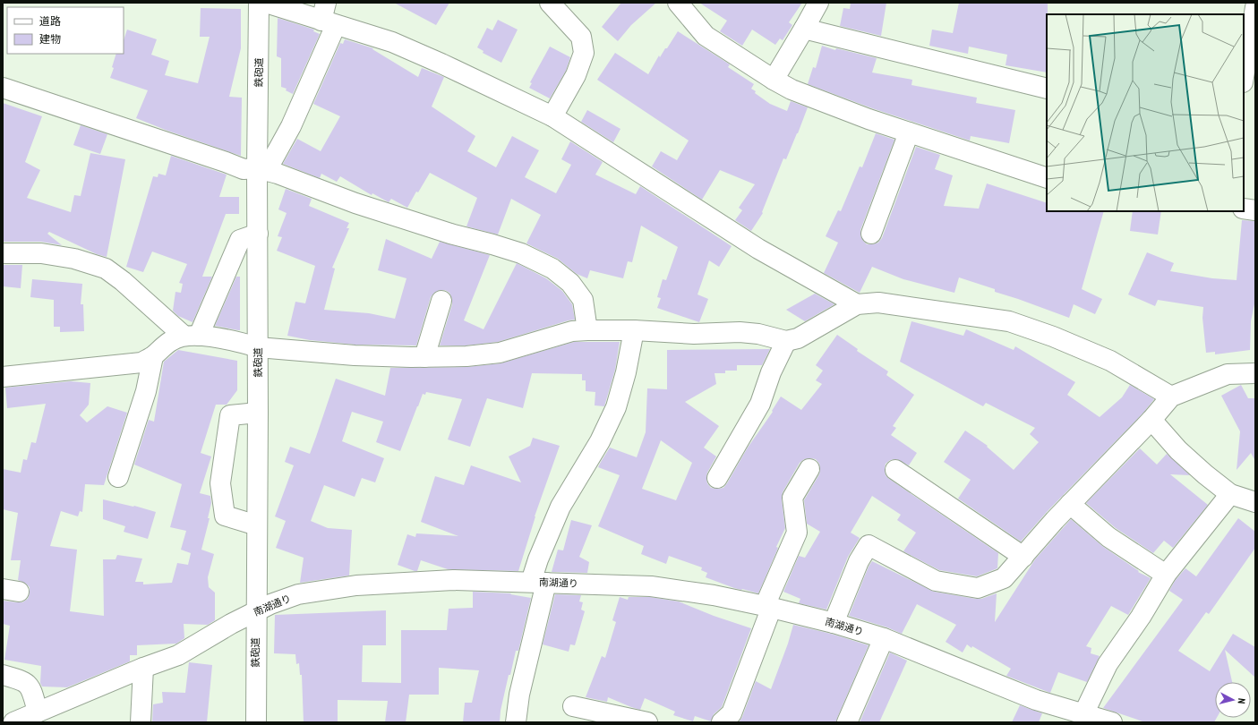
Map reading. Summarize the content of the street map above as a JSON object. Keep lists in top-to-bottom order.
{
  "streets": {
    "street": ["鉄砲道", "南湖通り"]
  },
  "crossings": [
    ["鉄砲道", "南湖通り"]
  ],
  "legend": ["道路", "建物"],
  "north": "right"
}
